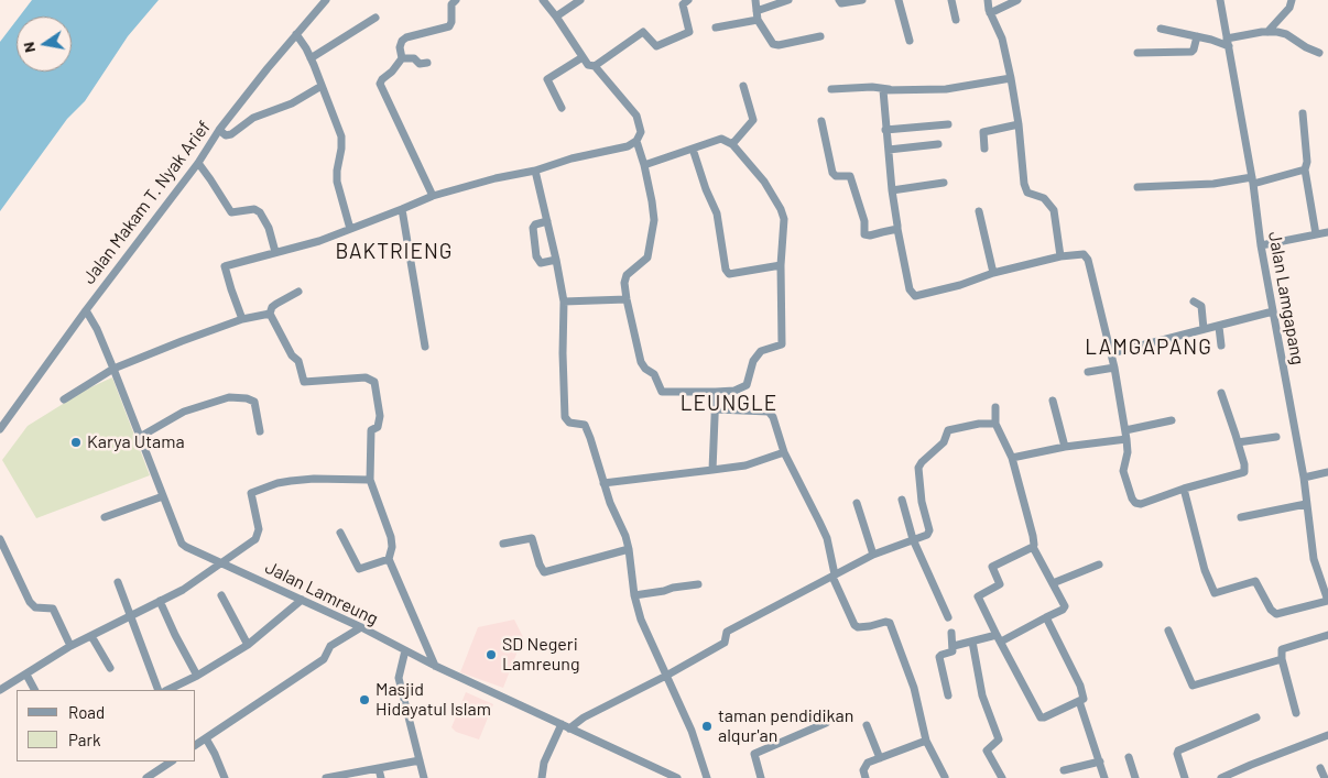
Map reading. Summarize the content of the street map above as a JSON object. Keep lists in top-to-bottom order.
{
  "streets": {
    "street": ["Jalan Makam T. Nyak Arief", "Jalan Lamgapang", "Jalan Lamreung"]
  },
  "crossings": [
    ["Jalan Makam T. Nyak Arief", "Jalan Lamreung"]
  ],
  "districts": ["BAKTRIENG", "LAMGAPANG", "LEUNGLE"],
  "places": [
    "Karya Utama",
    "SD Negeri Lamreung",
    "Masjid Hidayatul Islam",
    "taman pendidikan alqur'an"
  ],
  "legend": ["Road", "Park"],
  "north": "left"
}
